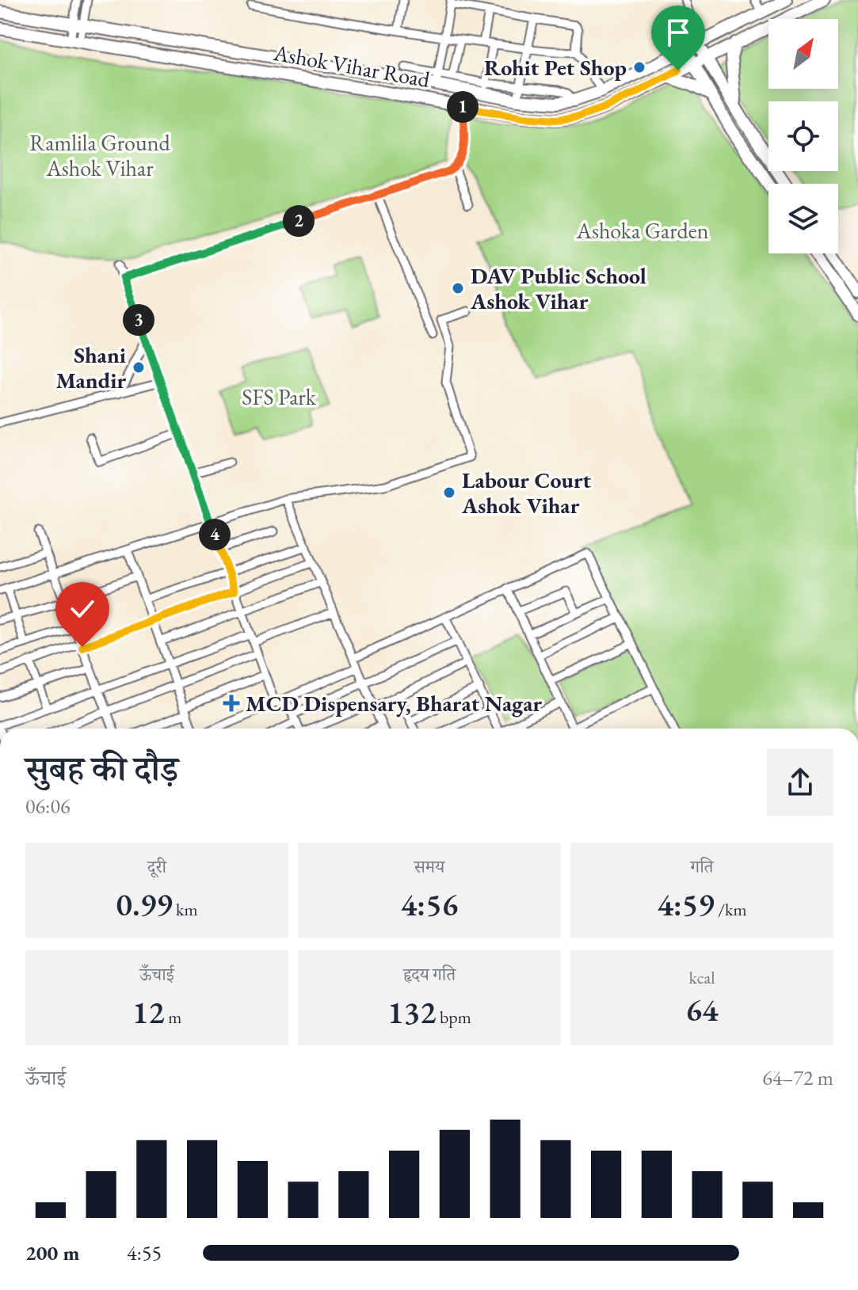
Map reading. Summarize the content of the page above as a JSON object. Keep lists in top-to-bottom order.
{
  "streets": {
    "main road": ["Ashok Vihar Road"]
  },
  "parks": ["Ramlila Ground Ashok Vihar", "Ashoka Garden", "SFS Park"],
  "places": {
    "other": [
      "Rohit Pet Shop",
      "DAV Public School Ashok Vihar",
      "Shani Mandir",
      "Labour Court Ashok Vihar"
    ],
    "health": ["MCD Dispensary, Bharat Nagar"]
  },
  "north": "top right",
  "page": {
    "pins": [
      "1",
      "2",
      "3",
      "4"
    ],
    "heading": ["सुबह की दौड़", "06:06"],
    "stats": [
      ["दूरी", "0.99 km"],
      ["समय", "4:56"],
      ["गति", "4:59 /km"],
      ["ऊँचाई", "12 m"],
      ["हृदय गति", "132 bpm"],
      ["kcal", "64"]
    ],
    "chart": ["ऊँचाई", "64–72 m"],
    "list": [
      {
        "name": "200 m",
        "note": "4:55"
      }
    ]
  }
}
